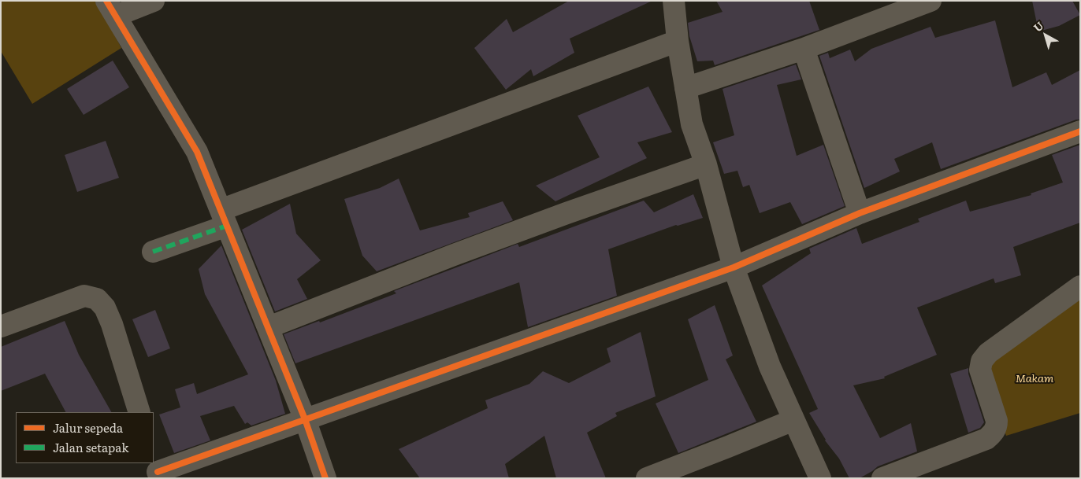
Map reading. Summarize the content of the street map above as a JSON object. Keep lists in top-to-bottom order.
{
  "parks": ["Makam"],
  "legend": ["Jalur sepeda", "Jalan setapak"],
  "north": "top left"
}
